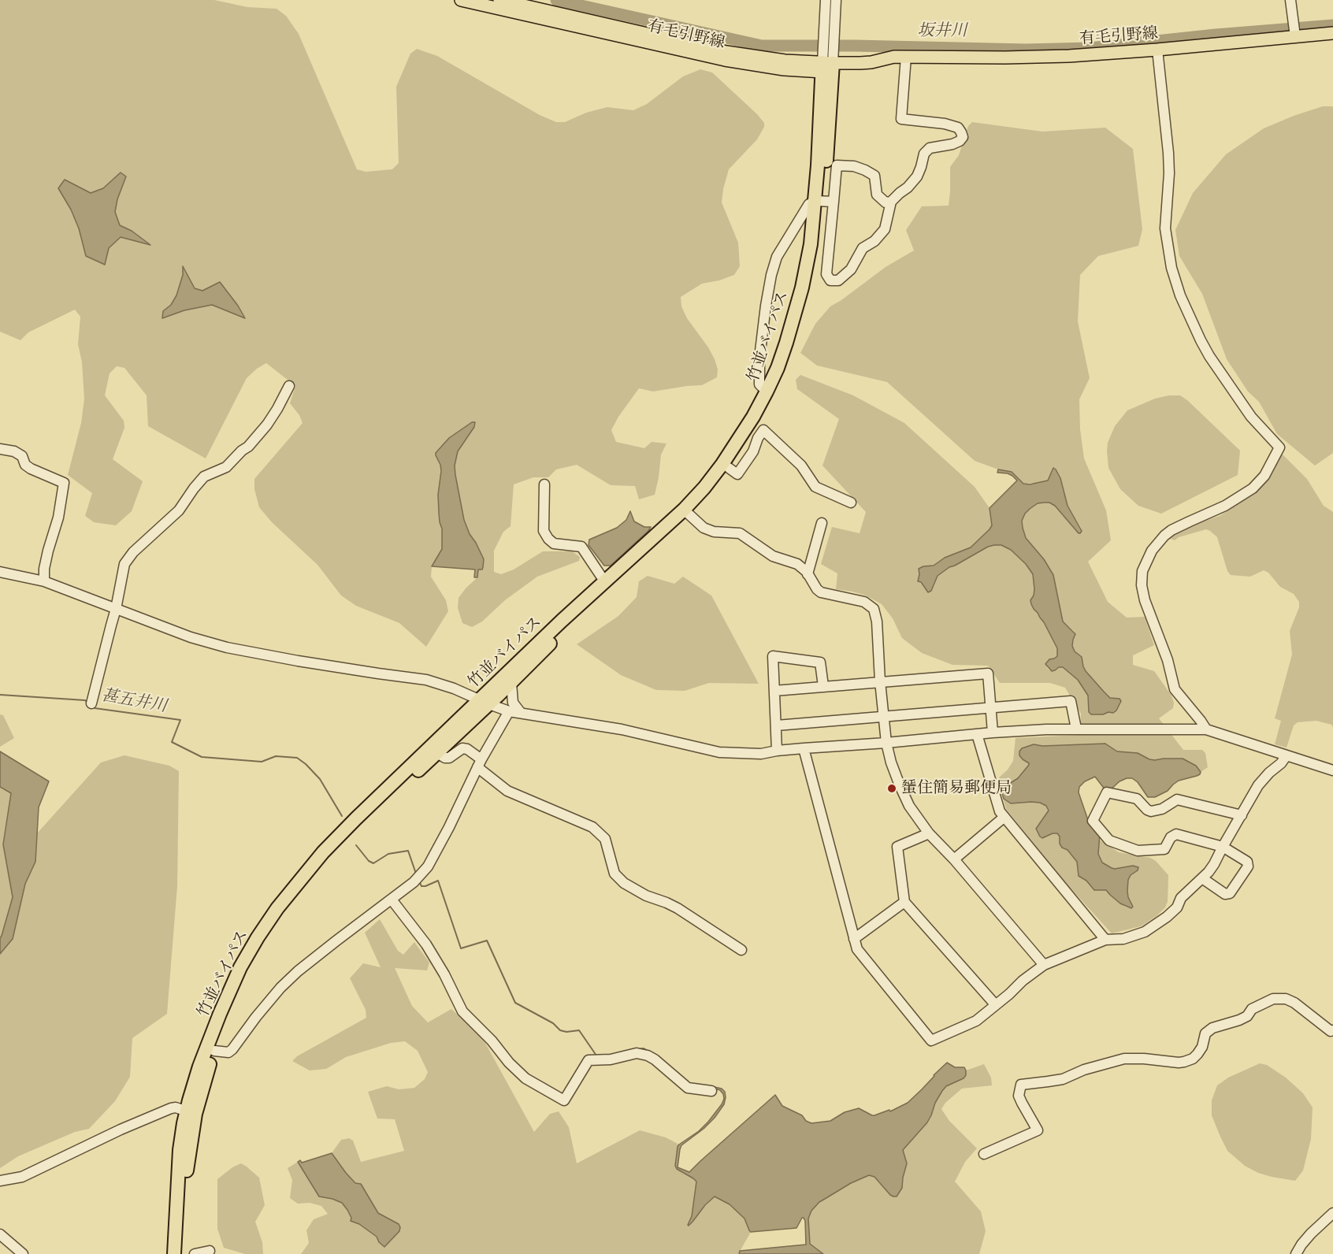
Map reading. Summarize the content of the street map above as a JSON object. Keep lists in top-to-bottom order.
{
  "streets": {
    "highway": ["竹並バイパス"],
    "main road": ["有毛引野線"]
  },
  "crossings": [
    ["有毛引野線", "竹並バイパス"]
  ],
  "water": ["坂井川", "甚五井川"],
  "places": ["蜑住簡易郵便局"]
}
